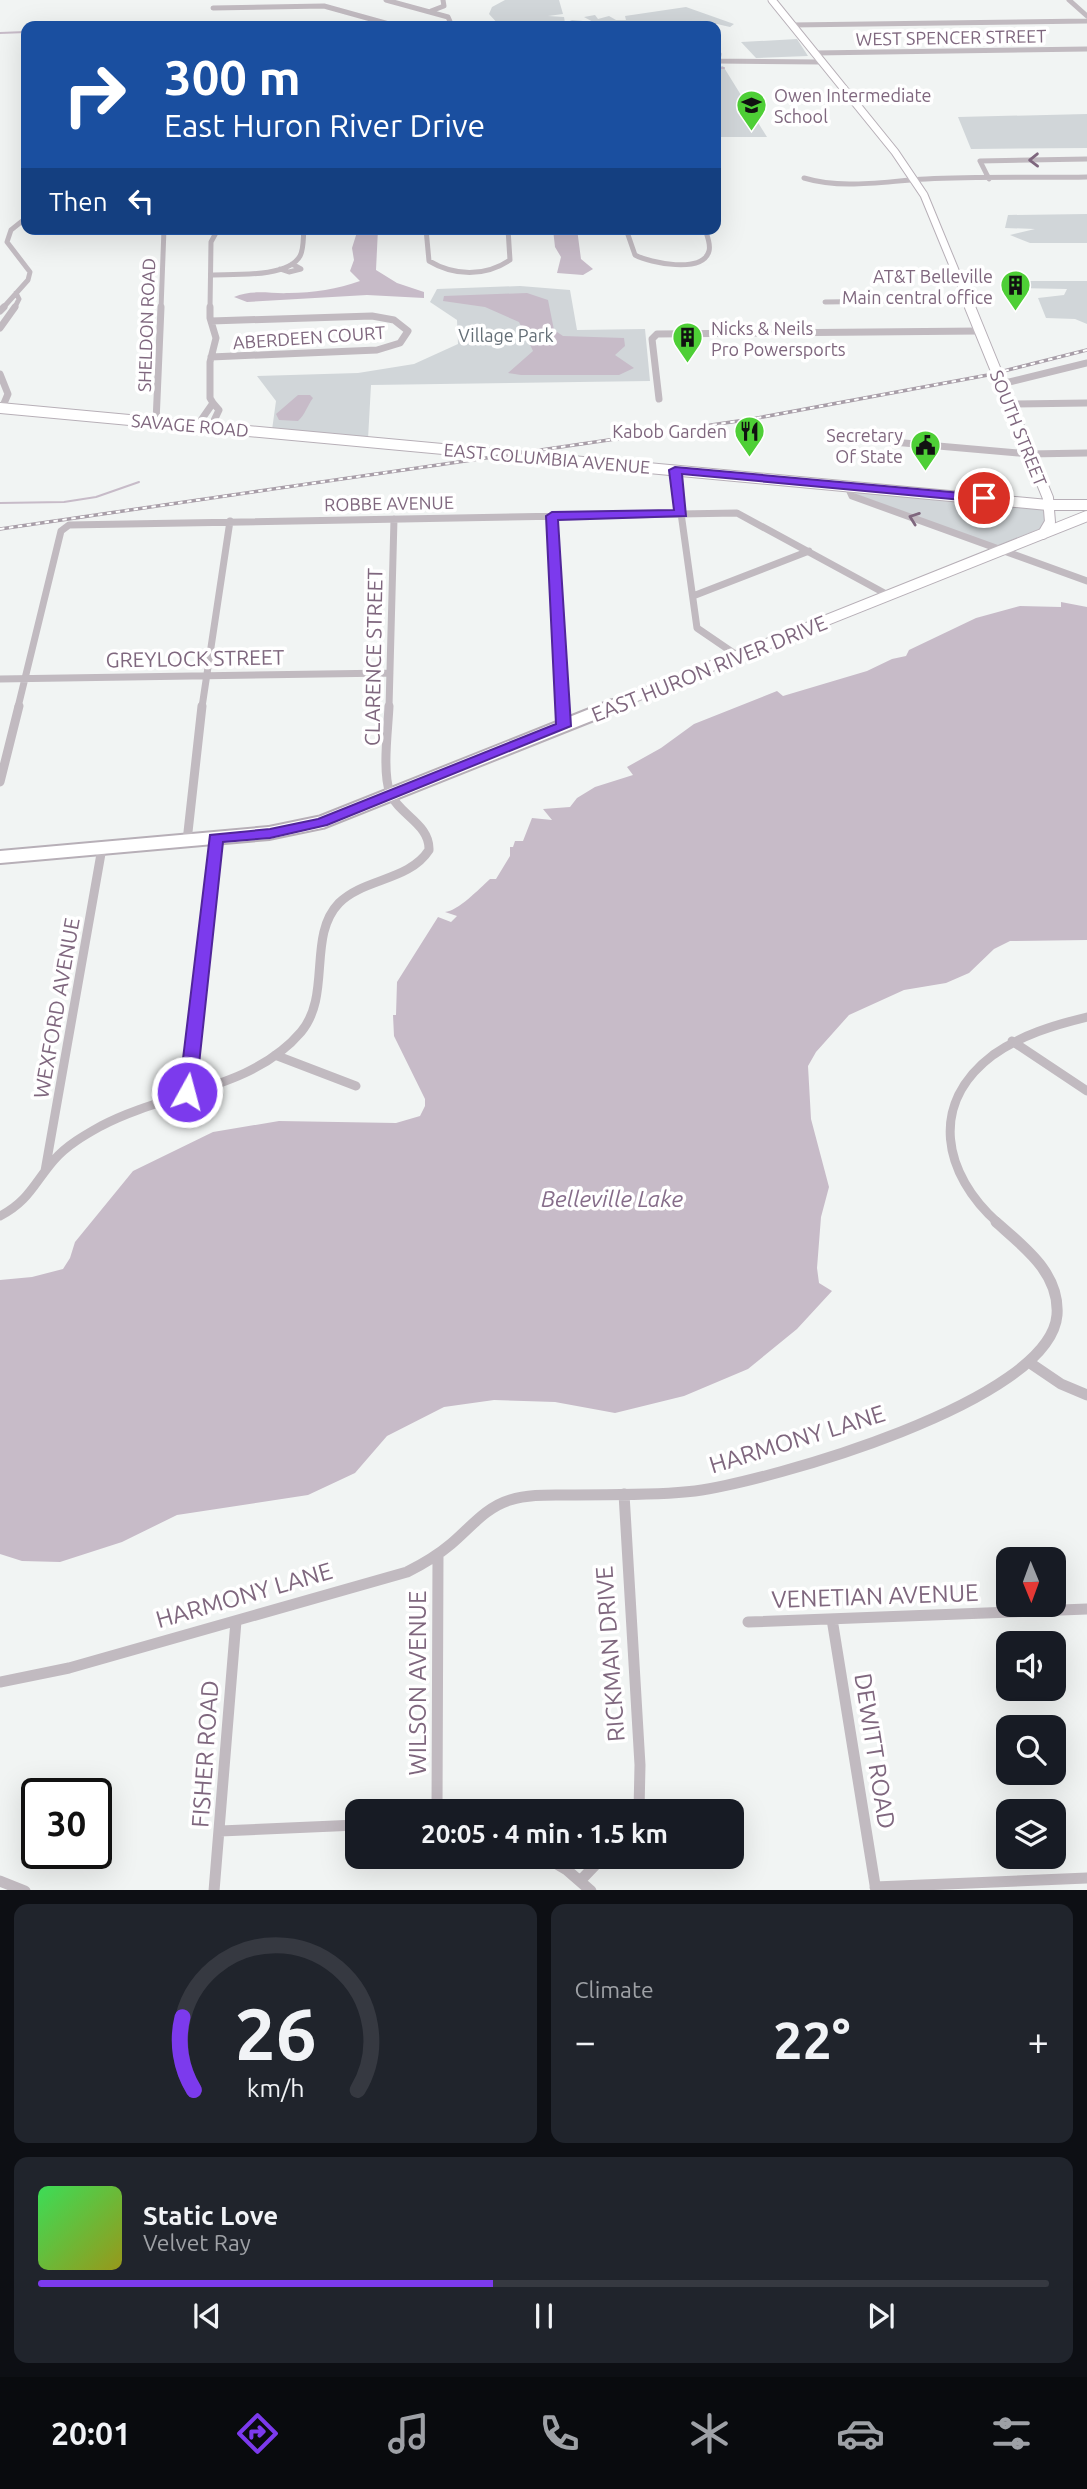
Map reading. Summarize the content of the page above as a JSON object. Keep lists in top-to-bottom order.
{
  "streets": {
    "street": [
      "WEST SPENCER STREET",
      "SHELDON ROAD",
      "ABERDEEN COURT",
      "SAVAGE ROAD",
      "SOUTH STREET",
      "EAST COLUMBIA AVENUE",
      "ROBBE AVENUE",
      "CLARENCE STREET",
      "GREYLOCK STREET",
      "EAST HURON RIVER DRIVE",
      "WEXFORD AVENUE",
      "HARMONY LANE",
      "VENETIAN AVENUE",
      "RICKMAN DRIVE",
      "WILSON AVENUE",
      "DEWITT ROAD",
      "FISHER ROAD"
    ]
  },
  "crossings": [
    ["SHELDON ROAD", "SAVAGE ROAD"],
    ["SAVAGE ROAD", "EAST COLUMBIA AVENUE"],
    ["SOUTH STREET", "EAST COLUMBIA AVENUE"],
    ["SOUTH STREET", "EAST HURON RIVER DRIVE"],
    ["EAST COLUMBIA AVENUE", "EAST HURON RIVER DRIVE"],
    ["ROBBE AVENUE", "CLARENCE STREET"],
    ["ROBBE AVENUE", "GREYLOCK STREET"],
    ["ROBBE AVENUE", "EAST HURON RIVER DRIVE"],
    ["CLARENCE STREET", "GREYLOCK STREET"],
    ["CLARENCE STREET", "EAST HURON RIVER DRIVE"],
    ["EAST HURON RIVER DRIVE", "WEXFORD AVENUE"],
    ["HARMONY LANE", "RICKMAN DRIVE"],
    ["HARMONY LANE", "WILSON AVENUE"],
    ["HARMONY LANE", "FISHER ROAD"],
    ["VENETIAN AVENUE", "DEWITT ROAD"]
  ],
  "water": ["Belleville Lake"],
  "parks": ["Village Park"],
  "places": {
    "school or university": ["Owen Intermediate School"],
    "building": ["AT&T Belleville Main central office", "Nicks & Neils Pro Powersports"],
    "restaurant": ["Kabob Garden"],
    "public building": ["Secretary Of State"]
  },
  "north": "bottom",
  "page": {
    "turn": ["300 m", "East Huron River Drive"],
    "then": "Then",
    "limit": "30",
    "trip": "20:05 · 4 min · 1.5 km",
    "tile": "Climate",
    "heat": ["−", "22°", "+"],
    "song": ["Static Love", "Velvet Ray"],
    "tabs": "20:01",
    "gauge": ["26", "km/h"]
  }
}
